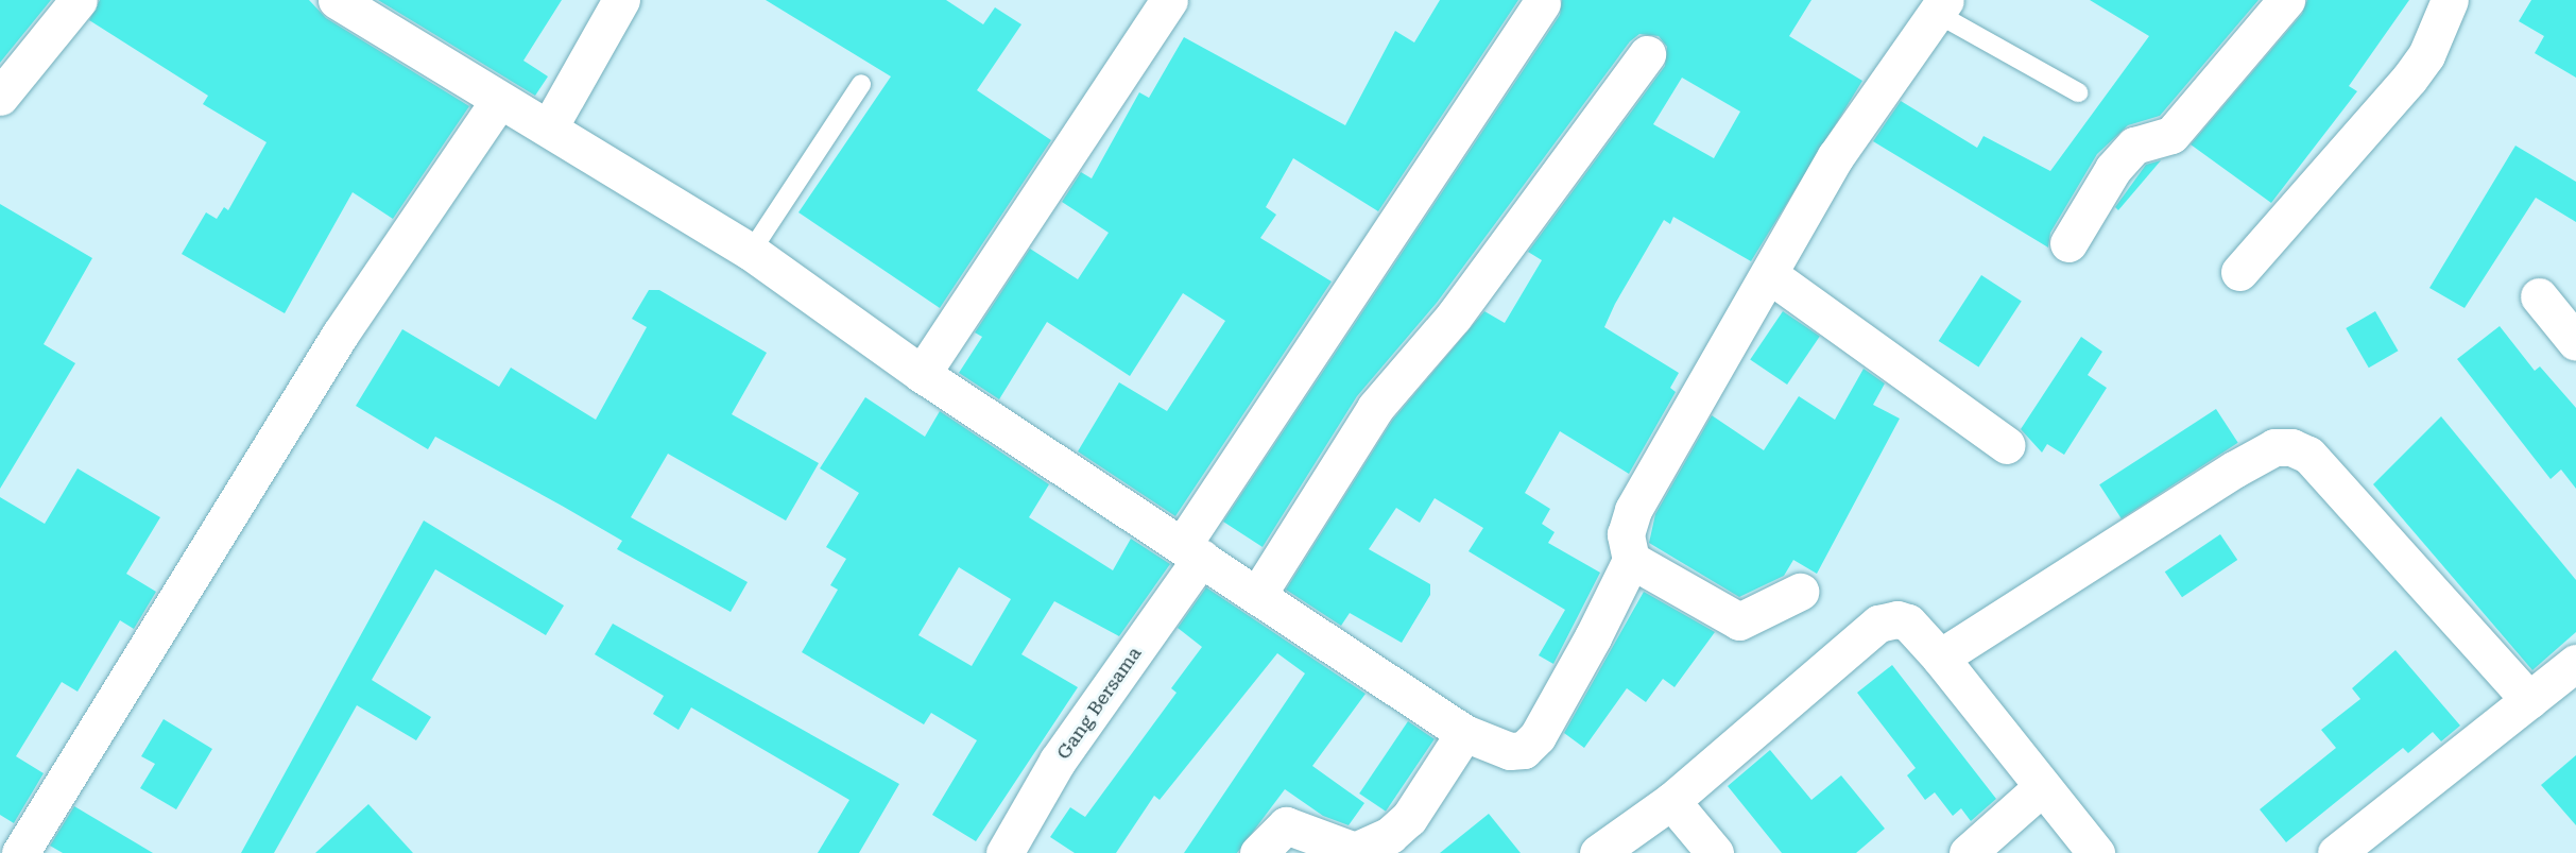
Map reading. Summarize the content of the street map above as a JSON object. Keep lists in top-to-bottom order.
{
  "streets": {
    "street": ["Gang Bersama"]
  }
}
